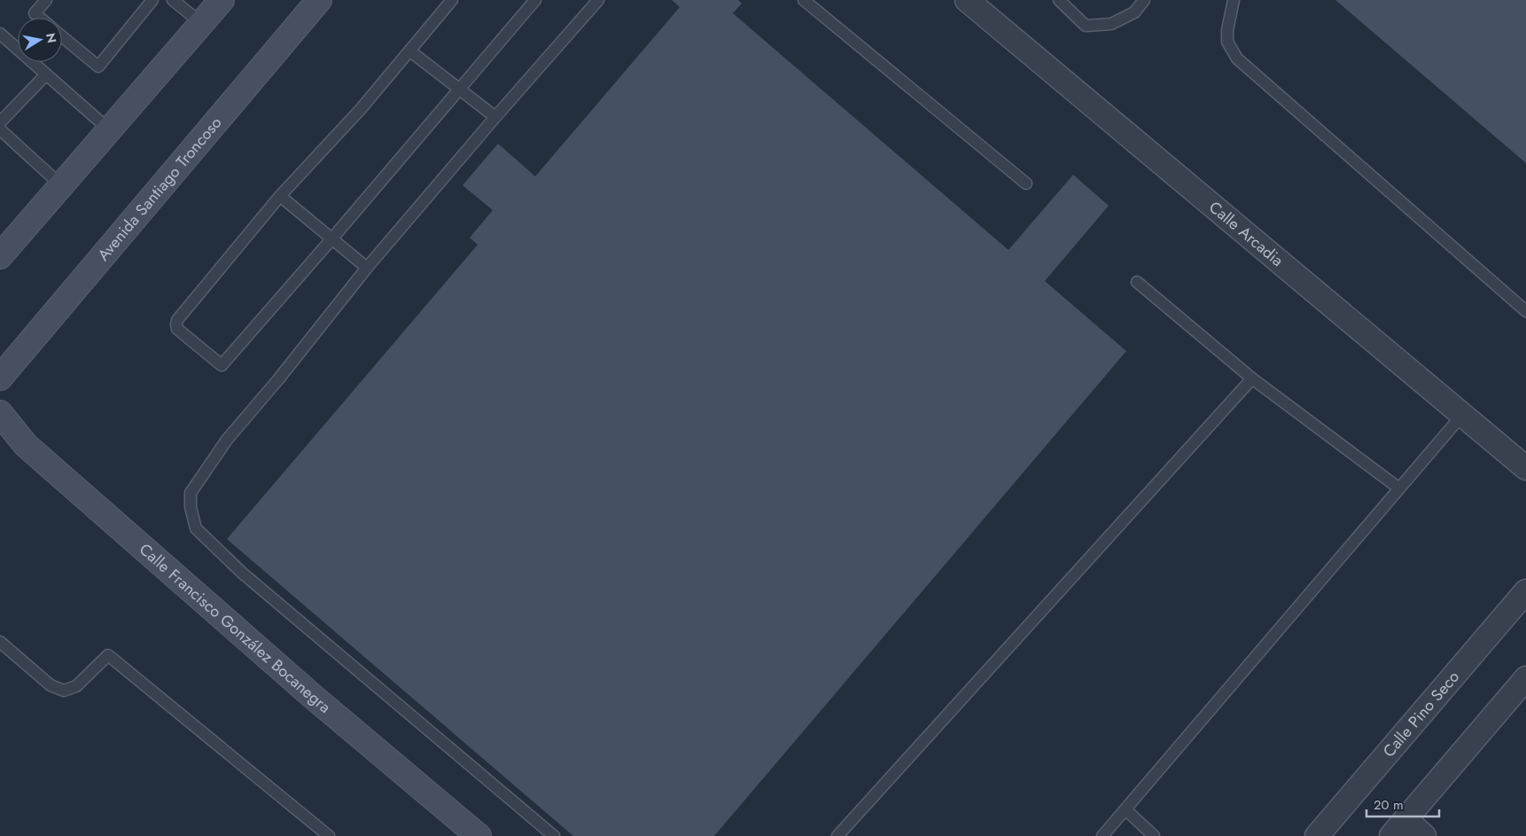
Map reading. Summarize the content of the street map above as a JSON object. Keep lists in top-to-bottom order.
{
  "streets": {
    "main road": ["Avenida Santiago Troncoso", "Calle Francisco González Bocanegra"],
    "street": ["Calle Arcadia", "Calle Pino Seco"]
  },
  "scale_bar": "20 m",
  "north": "right"
}
